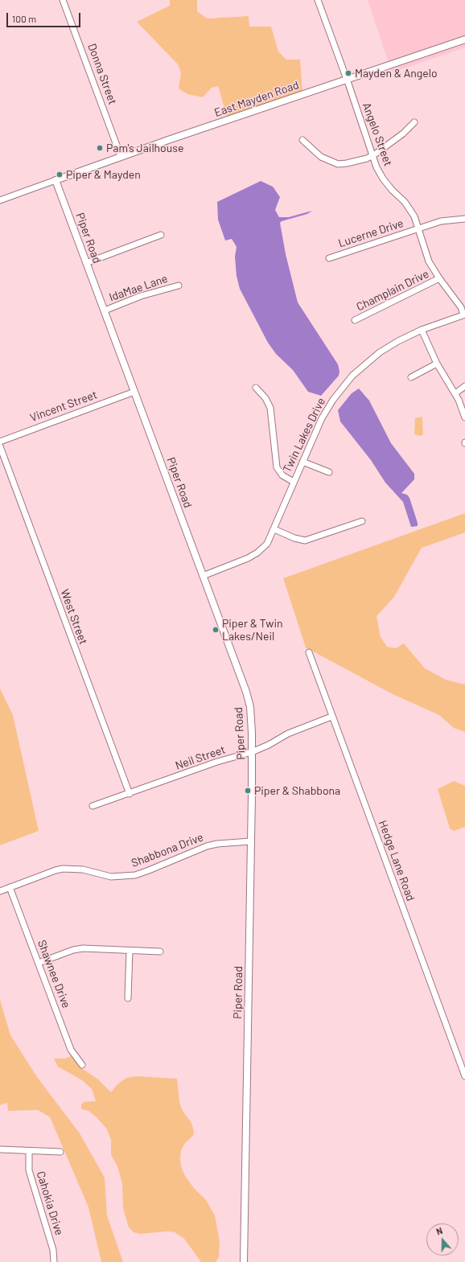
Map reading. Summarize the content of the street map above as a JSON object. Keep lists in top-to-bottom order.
{
  "streets": {
    "street": [
      "Donna Street",
      "East Mayden Road",
      "Angelo Street",
      "Lucerne Drive",
      "Piper Road",
      "IdaMae Lane",
      "Champlain Drive",
      "Vincent Street",
      "Twin Lakes Drive",
      "West Street",
      "Neil Street",
      "Shabbona Drive",
      "Hedge Lane Road",
      "Shawnee Drive",
      "Cahokia Drive"
    ]
  },
  "crossings": [
    ["Donna Street", "East Mayden Road"],
    ["East Mayden Road", "Angelo Street"],
    ["East Mayden Road", "Piper Road"],
    ["Angelo Street", "Lucerne Drive"],
    ["Angelo Street", "Champlain Drive"],
    ["Angelo Street", "Twin Lakes Drive"],
    ["Piper Road", "IdaMae Lane"],
    ["Piper Road", "Vincent Street"],
    ["Piper Road", "Twin Lakes Drive"],
    ["Piper Road", "Neil Street"],
    ["Piper Road", "Shabbona Drive"],
    ["West Street", "Neil Street"],
    ["Neil Street", "Hedge Lane Road"],
    ["Shabbona Drive", "Shawnee Drive"]
  ],
  "places": [
    "Mayden & Angelo",
    "Pam's Jailhouse",
    "Piper & Mayden",
    "Piper & Twin Lakes/Neil",
    "Piper & Shabbona"
  ],
  "scale_bar": "100 m",
  "north": "top"
}
